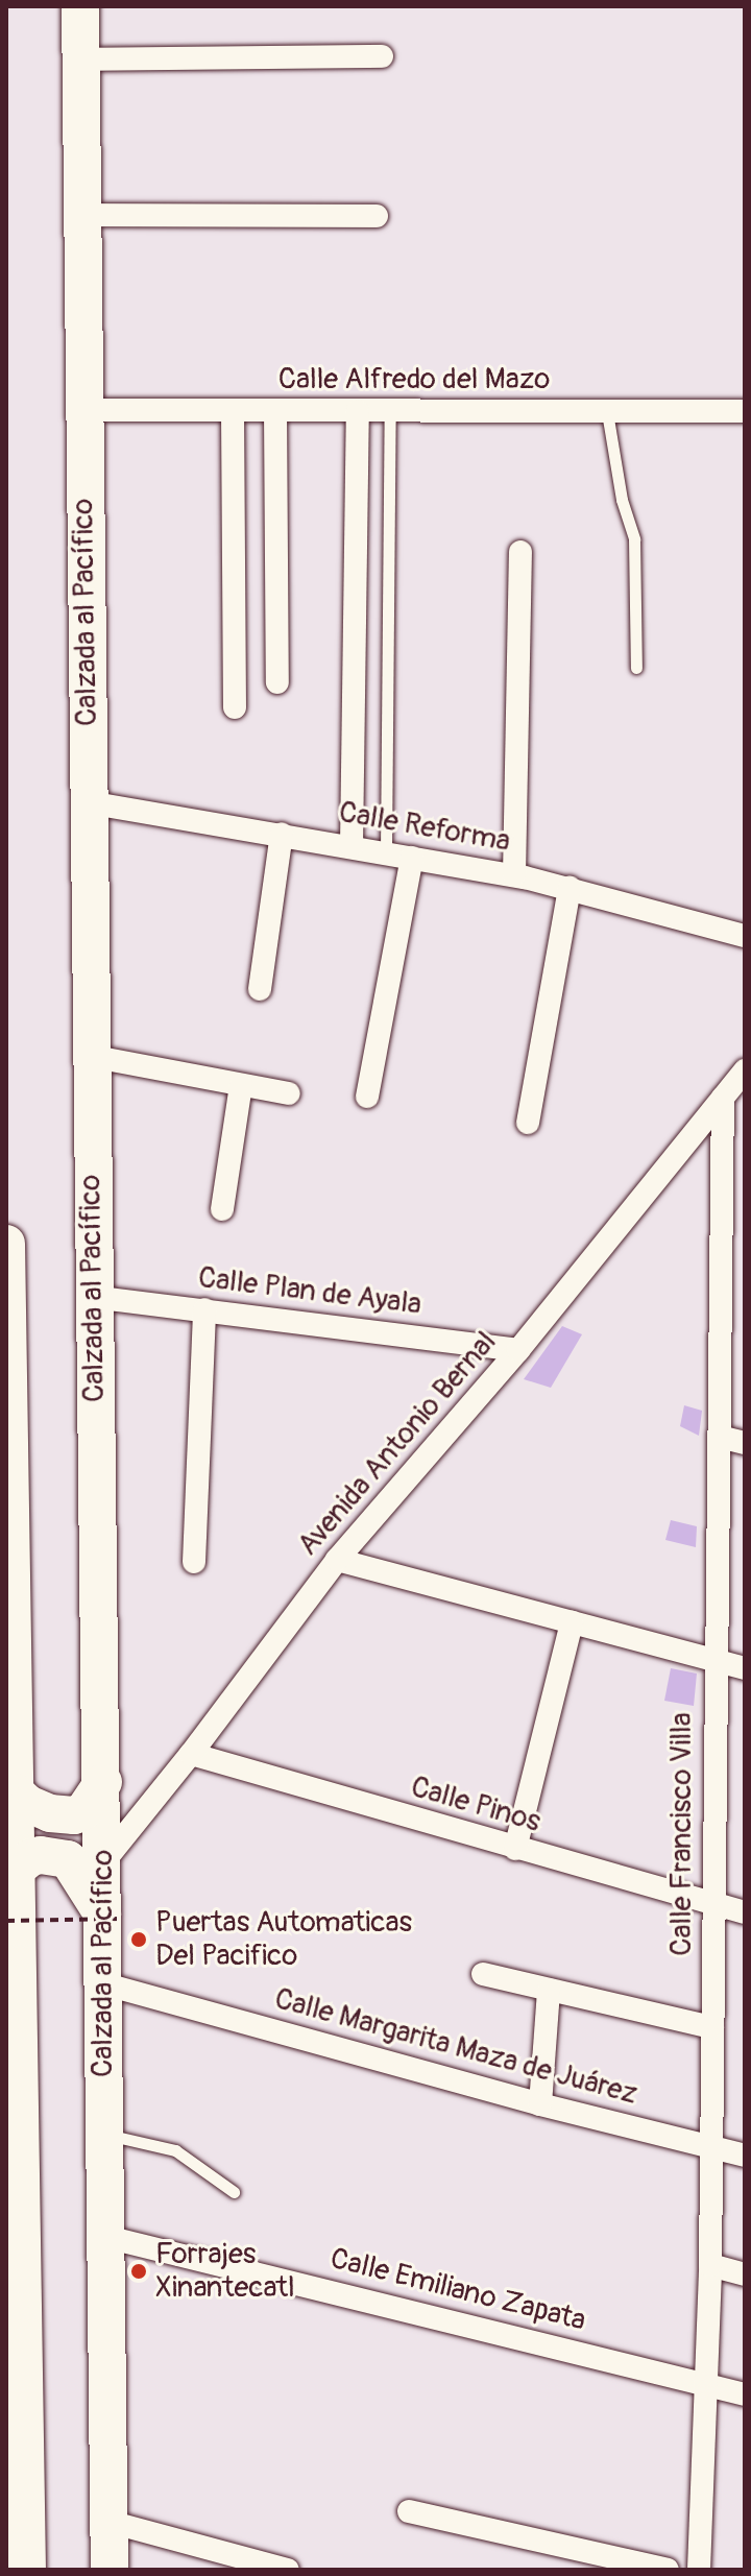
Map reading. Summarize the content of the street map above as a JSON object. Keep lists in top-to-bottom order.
{
  "streets": {
    "main road": ["Calzada al Pacífico"],
    "street": [
      "Calle Alfredo del Mazo",
      "Calle Reforma",
      "Calle Plan de Ayala",
      "Avenida Antonio Bernal",
      "Calle Pinos",
      "Calle Francisco Villa",
      "Calle Margarita Maza de Juárez",
      "Calle Emiliano Zapata"
    ]
  },
  "crossings": [
    ["Calle Alfredo del Mazo", "Calzada al Pacífico"],
    ["Calzada al Pacífico", "Calle Reforma"],
    ["Calzada al Pacífico", "Calle Plan de Ayala"],
    ["Calzada al Pacífico", "Avenida Antonio Bernal"],
    ["Calzada al Pacífico", "Calle Margarita Maza de Juárez"],
    ["Calzada al Pacífico", "Calle Emiliano Zapata"],
    ["Calle Plan de Ayala", "Avenida Antonio Bernal"],
    ["Avenida Antonio Bernal", "Calle Pinos"],
    ["Avenida Antonio Bernal", "Calle Francisco Villa"],
    ["Calle Pinos", "Calle Francisco Villa"],
    ["Calle Francisco Villa", "Calle Margarita Maza de Juárez"],
    ["Calle Francisco Villa", "Calle Emiliano Zapata"]
  ],
  "places": ["Puertas Automaticas Del Pacifico", "Forrajes Xinantecatl"]
}
